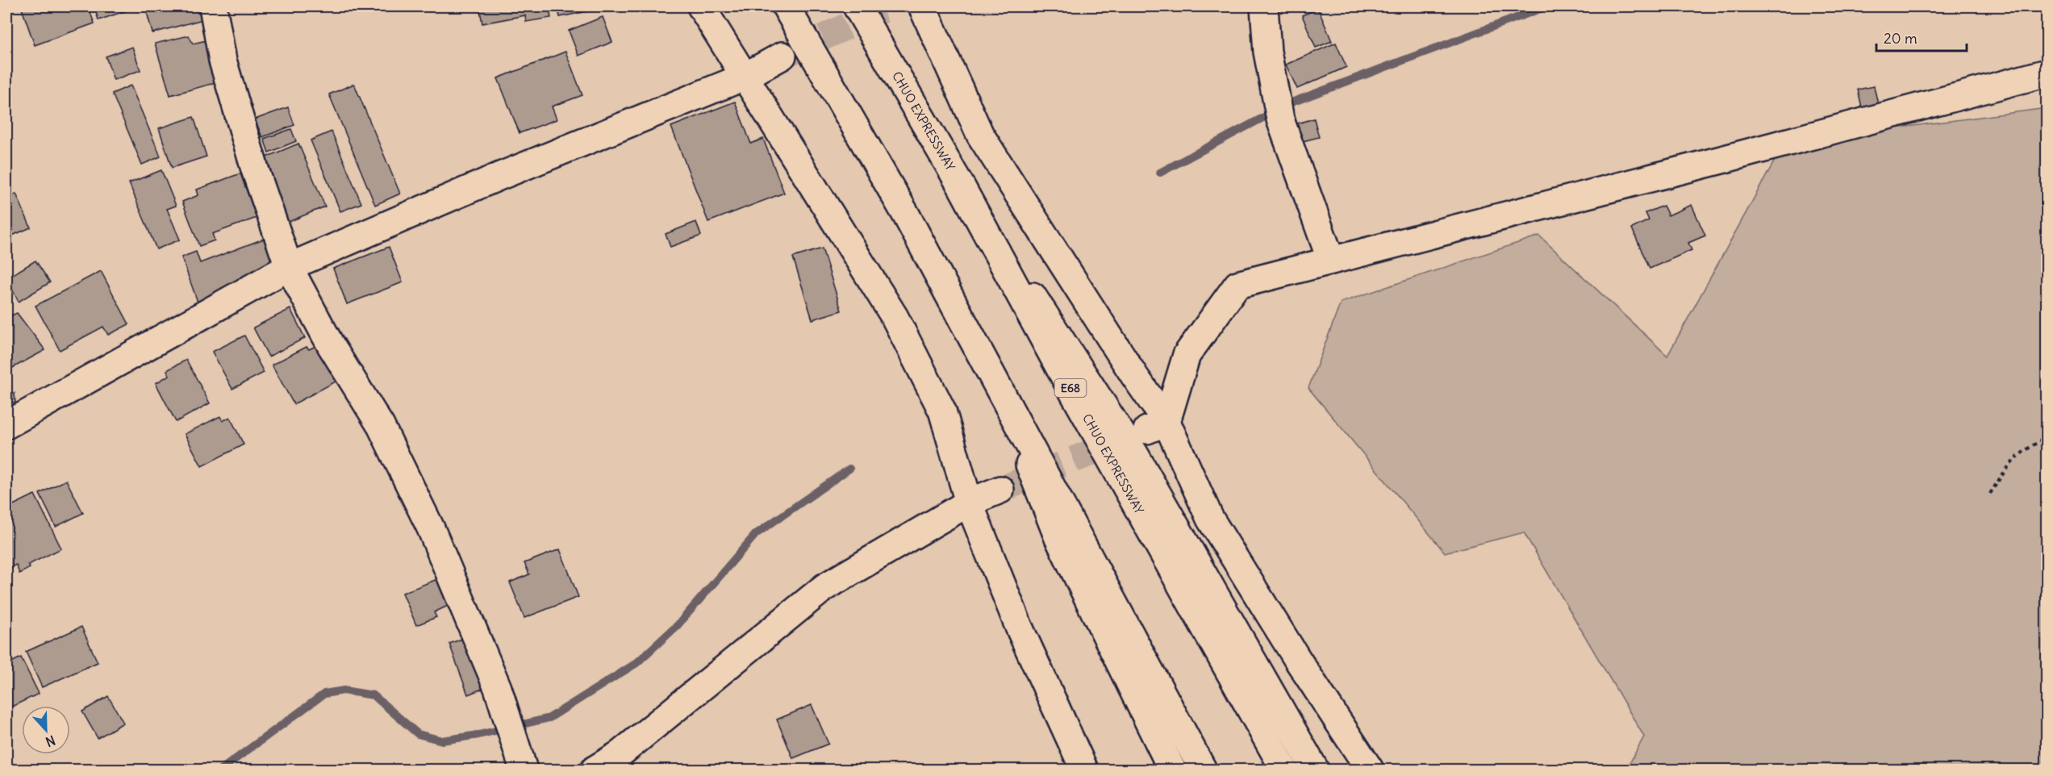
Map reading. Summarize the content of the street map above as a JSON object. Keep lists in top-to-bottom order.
{
  "streets": {
    "main road": ["CHUO EXPRESSWAY", "E68"]
  },
  "scale_bar": "20 m",
  "north": "bottom"
}
